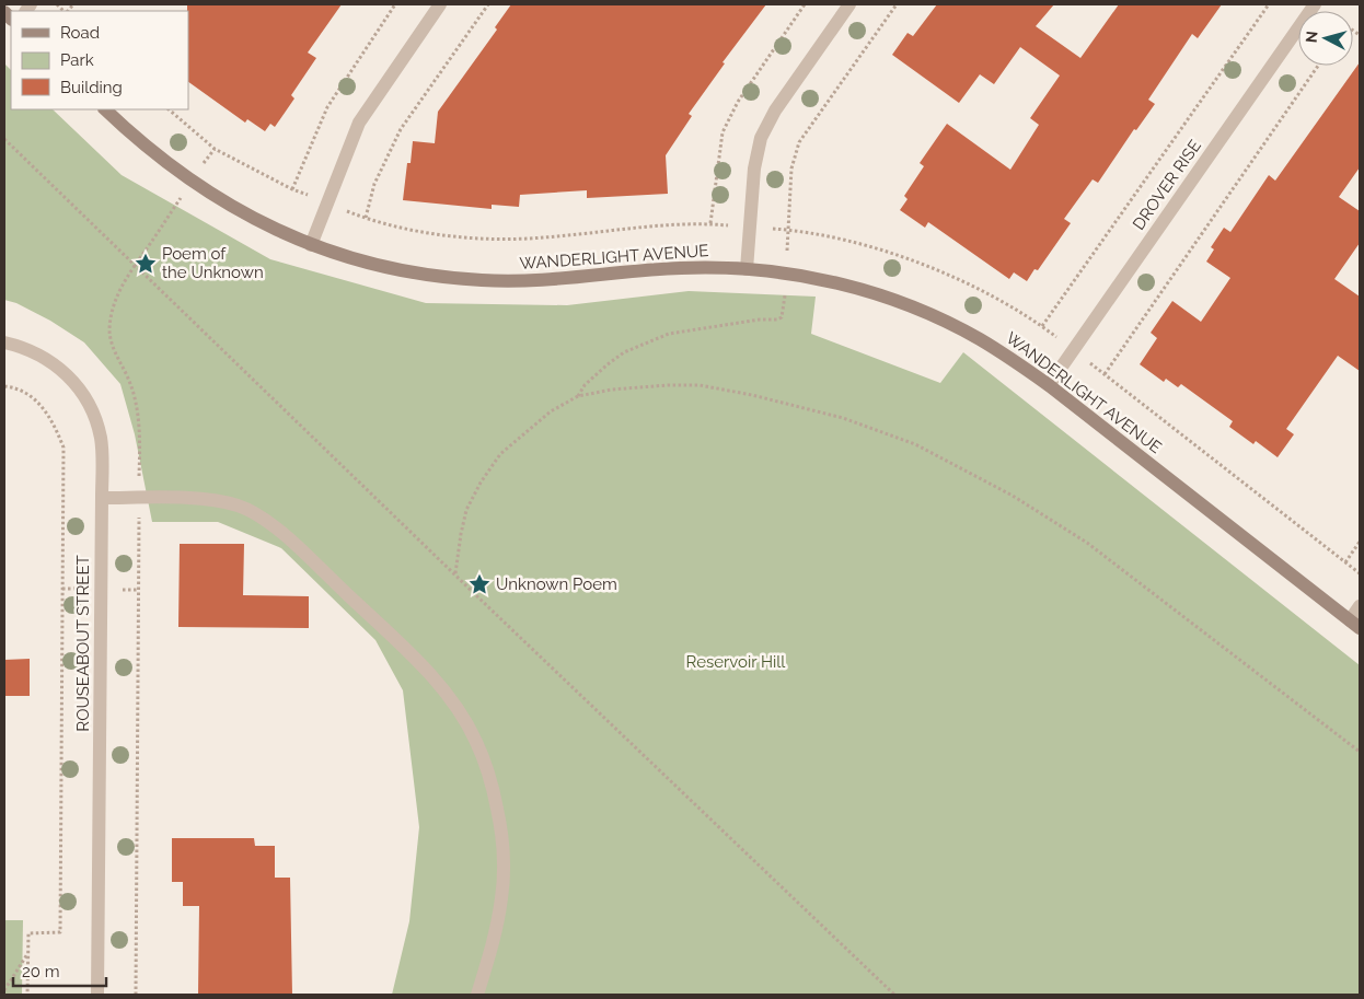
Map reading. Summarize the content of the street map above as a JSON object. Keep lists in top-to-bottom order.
{
  "streets": {
    "street": ["DROVER RISE", "WANDERLIGHT AVENUE", "ROUSEABOUT STREET"]
  },
  "crossings": [
    ["DROVER RISE", "WANDERLIGHT AVENUE"]
  ],
  "parks": ["Reservoir Hill"],
  "places": {
    "place": ["Poem of the Unknown", "Unknown Poem"]
  },
  "legend": ["Road", "Park", "Building"],
  "scale_bar": "20 m",
  "north": "left"
}
